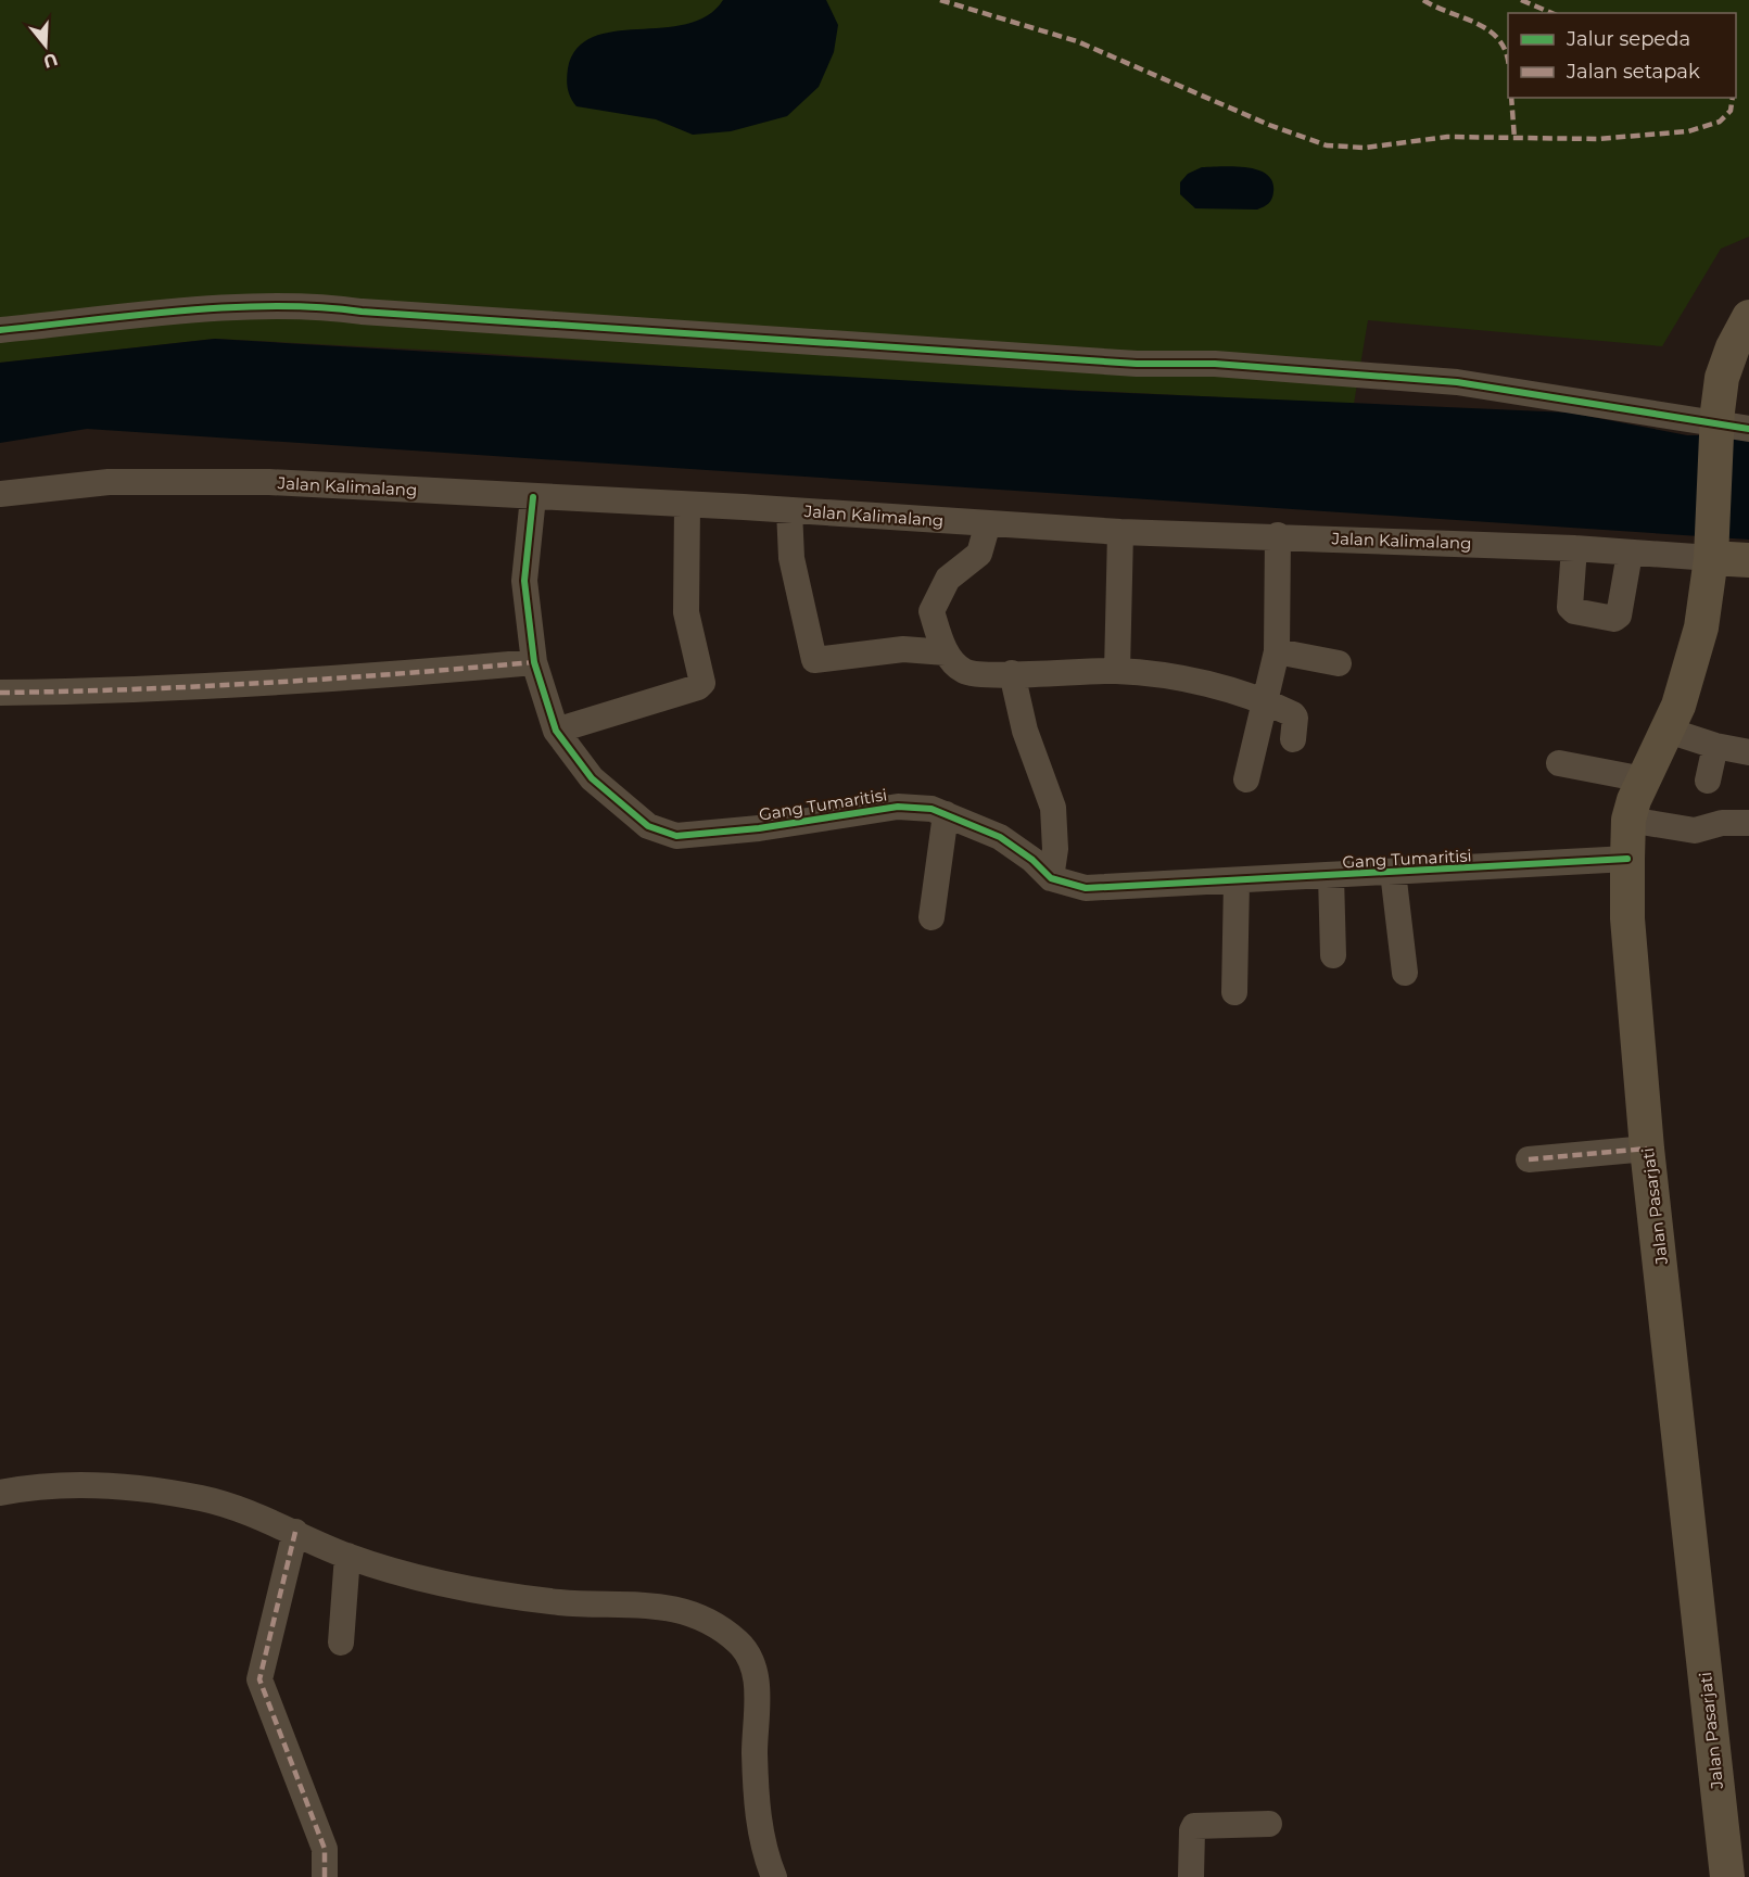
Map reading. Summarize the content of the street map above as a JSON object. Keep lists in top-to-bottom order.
{
  "streets": {
    "main road": ["Jalan Kalimalang", "Jalan Pasarjati"],
    "street": ["Gang Tumaritisi"]
  },
  "crossings": [
    ["Jalan Kalimalang", "Gang Tumaritisi"],
    ["Jalan Kalimalang", "Jalan Pasarjati"],
    ["Gang Tumaritisi", "Jalan Pasarjati"]
  ],
  "legend": ["Jalur sepeda", "Jalan setapak"],
  "north": "bottom"
}
